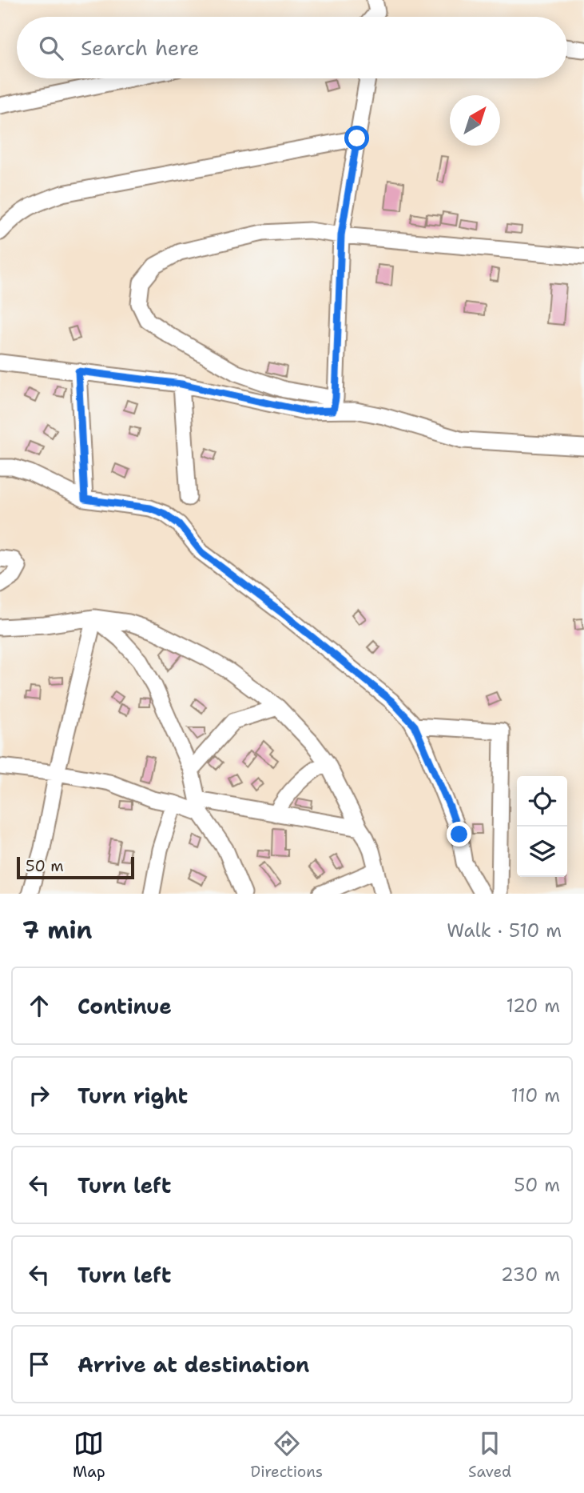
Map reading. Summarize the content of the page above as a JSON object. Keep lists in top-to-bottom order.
{
  "scale_bar": "50 m",
  "north": "top right",
  "page": {
    "search": "Search here",
    "scale": "50 m",
    "heading": ["7 min", "Walk · 510 m"],
    "list": [
      ["Continue", "120 m"],
      ["Turn right", "110 m"],
      ["Turn left", "50 m"],
      ["Turn left", "230 m"],
      "Arrive at destination"
    ],
    "nav": ["Map", "Directions", "Saved"]
  }
}
